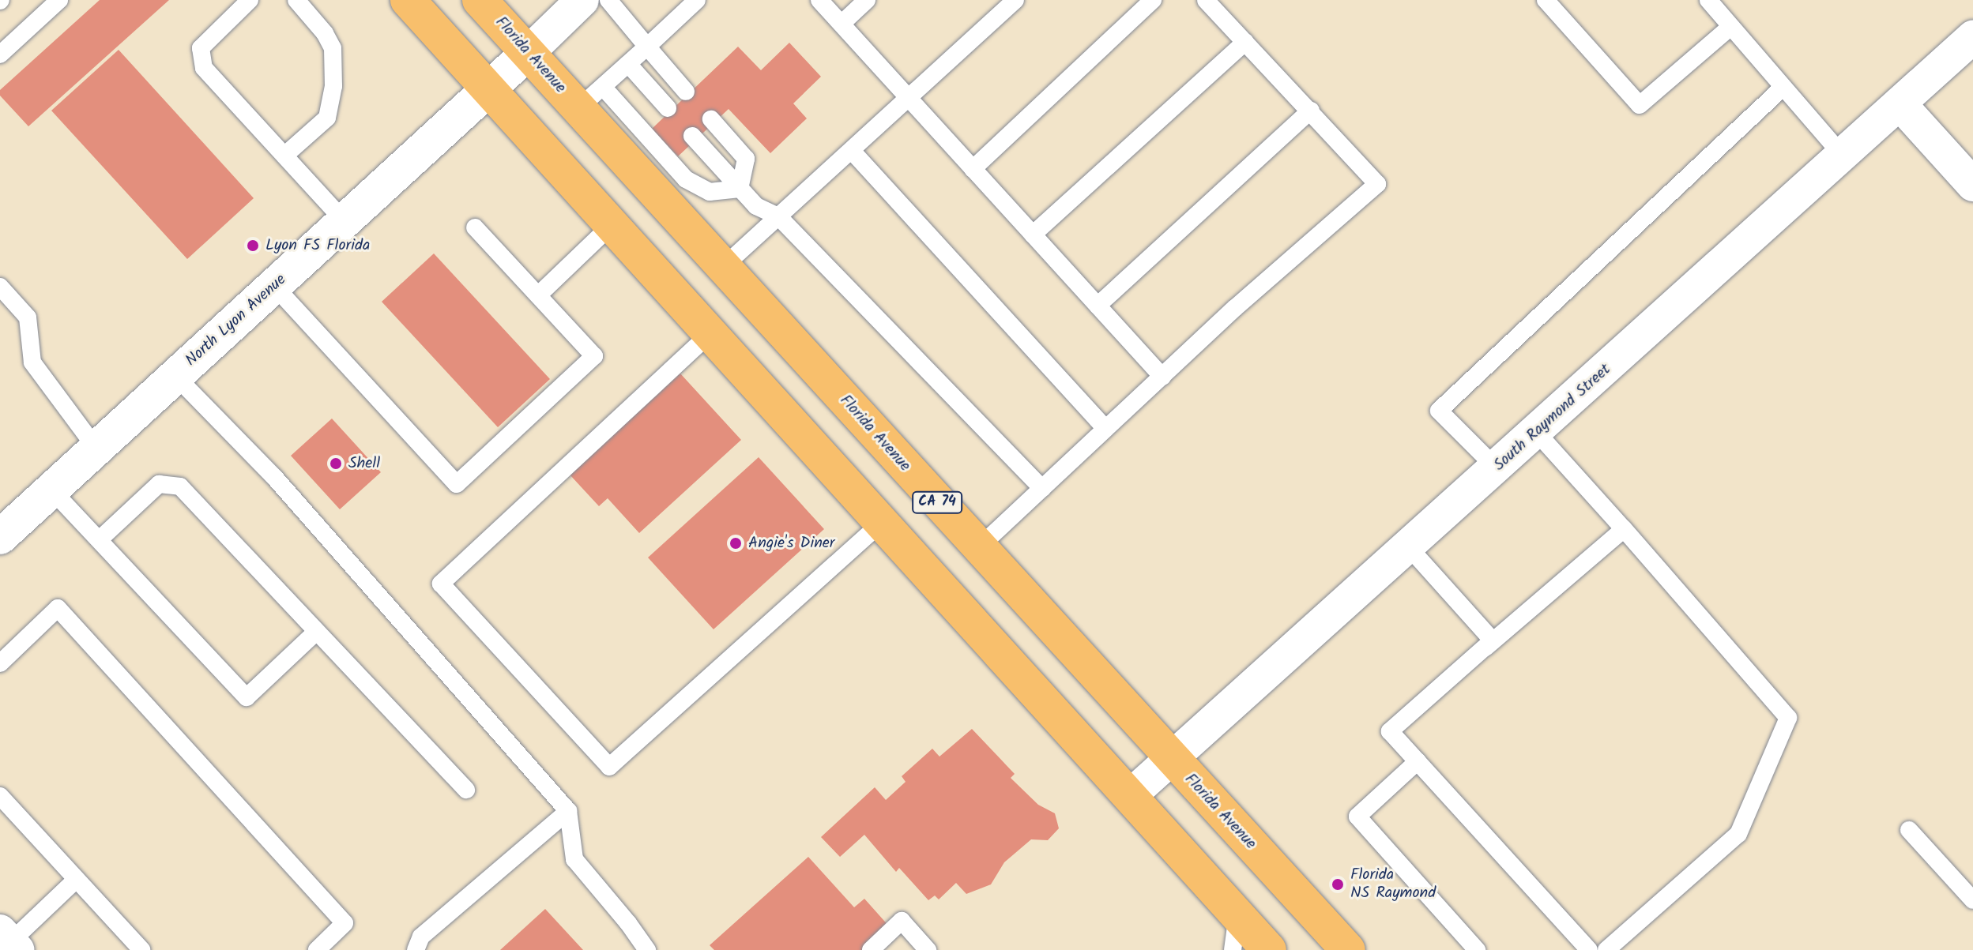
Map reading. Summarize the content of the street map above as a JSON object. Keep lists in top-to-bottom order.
{
  "streets": {
    "main road": ["Florida Avenue", "CA 74"],
    "street": ["North Lyon Avenue", "South Raymond Street"]
  },
  "crossings": [
    ["Florida Avenue", "North Lyon Avenue"],
    ["Florida Avenue", "South Raymond Street"]
  ],
  "places": [
    "Lyon FS Florida",
    "Shell",
    "Angie's Diner",
    "Florida NS Raymond"
  ]
}
